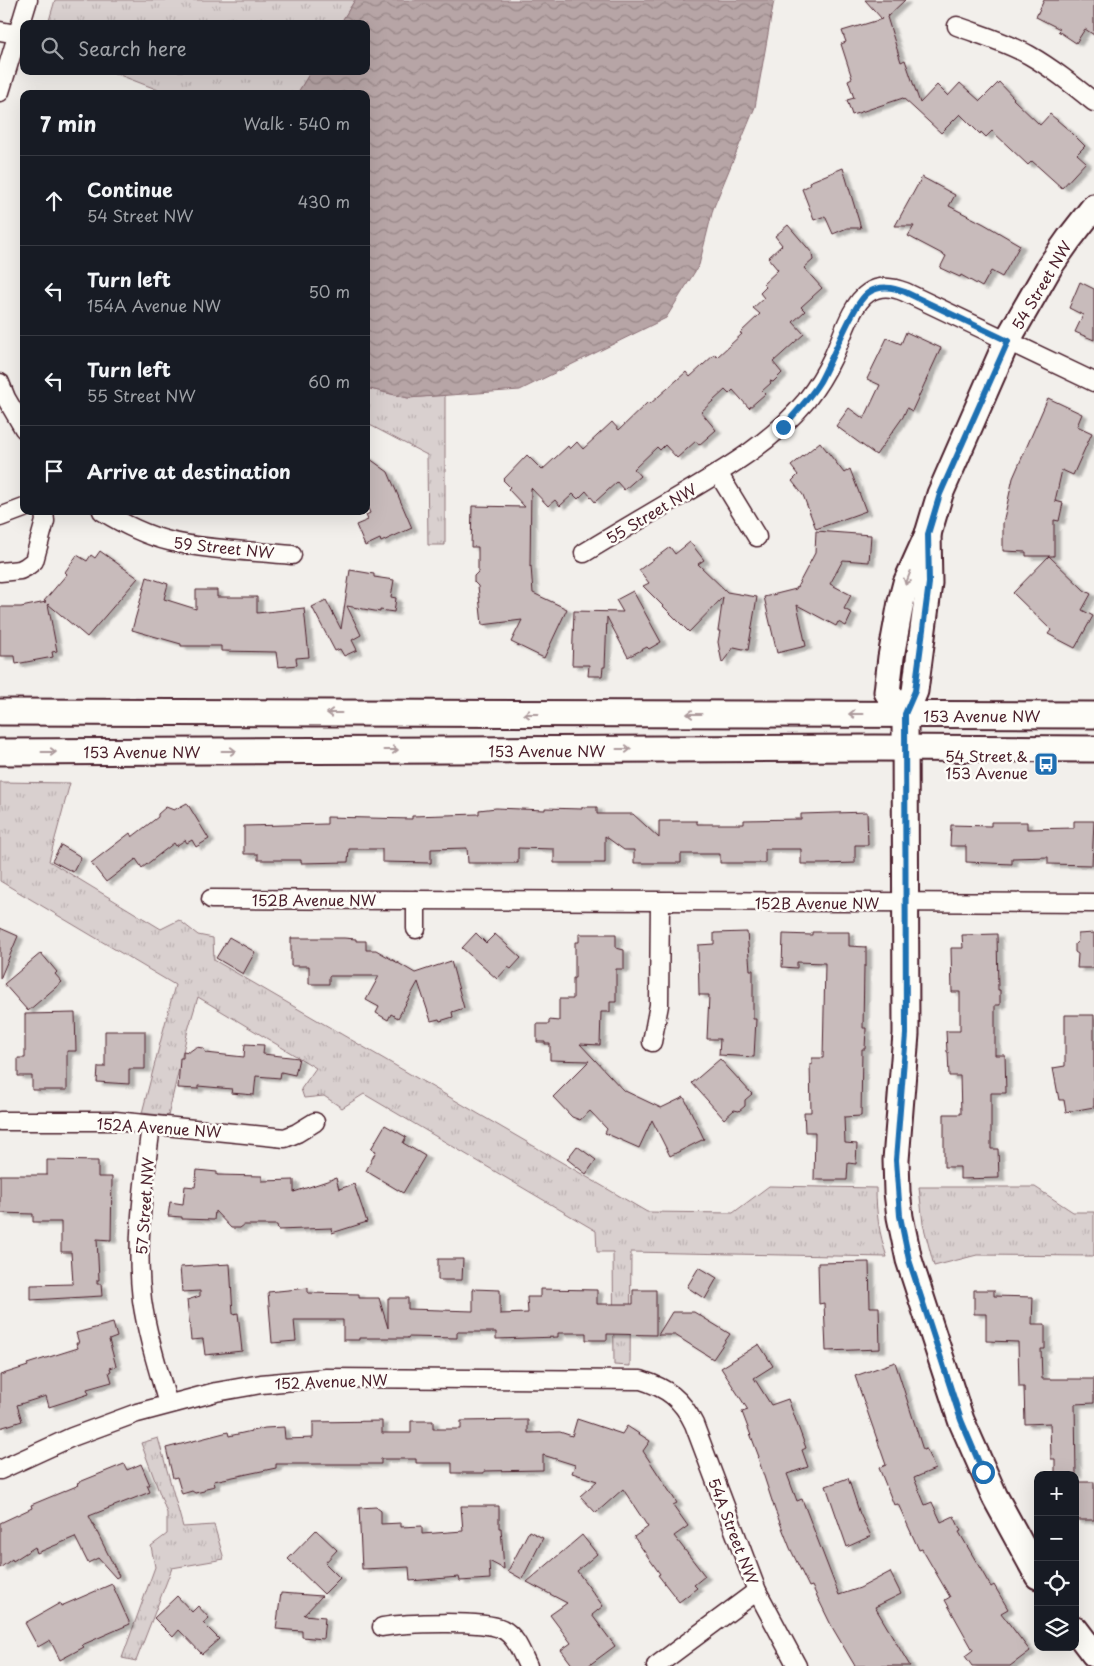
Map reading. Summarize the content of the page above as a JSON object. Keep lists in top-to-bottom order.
{
  "streets": {
    "main road": ["54 Street NW", "153 Avenue NW"],
    "street": [
      "55 Street NW",
      "59 Street NW",
      "152B Avenue NW",
      "152A Avenue NW",
      "57 Street NW",
      "152 Avenue NW",
      "54A Street NW"
    ]
  },
  "crossings": [
    ["54 Street NW", "55 Street NW"],
    ["54 Street NW", "153 Avenue NW"],
    ["152A Avenue NW", "57 Street NW"],
    ["57 Street NW", "152 Avenue NW"],
    ["152 Avenue NW", "54A Street NW"]
  ],
  "places": {
    "bus stop": ["54 Street & 153 Avenue"]
  },
  "page": {
    "search": "Search here",
    "heading": ["7 min", "Walk · 540 m"],
    "list": [
      ["Continue", "54 Street NW", "430 m"],
      ["Turn left", "154A Avenue NW", "50 m"],
      ["Turn left", "55 Street NW", "60 m"],
      "Arrive at destination"
    ],
    "map_buttons": ["+", "−"]
  }
}
